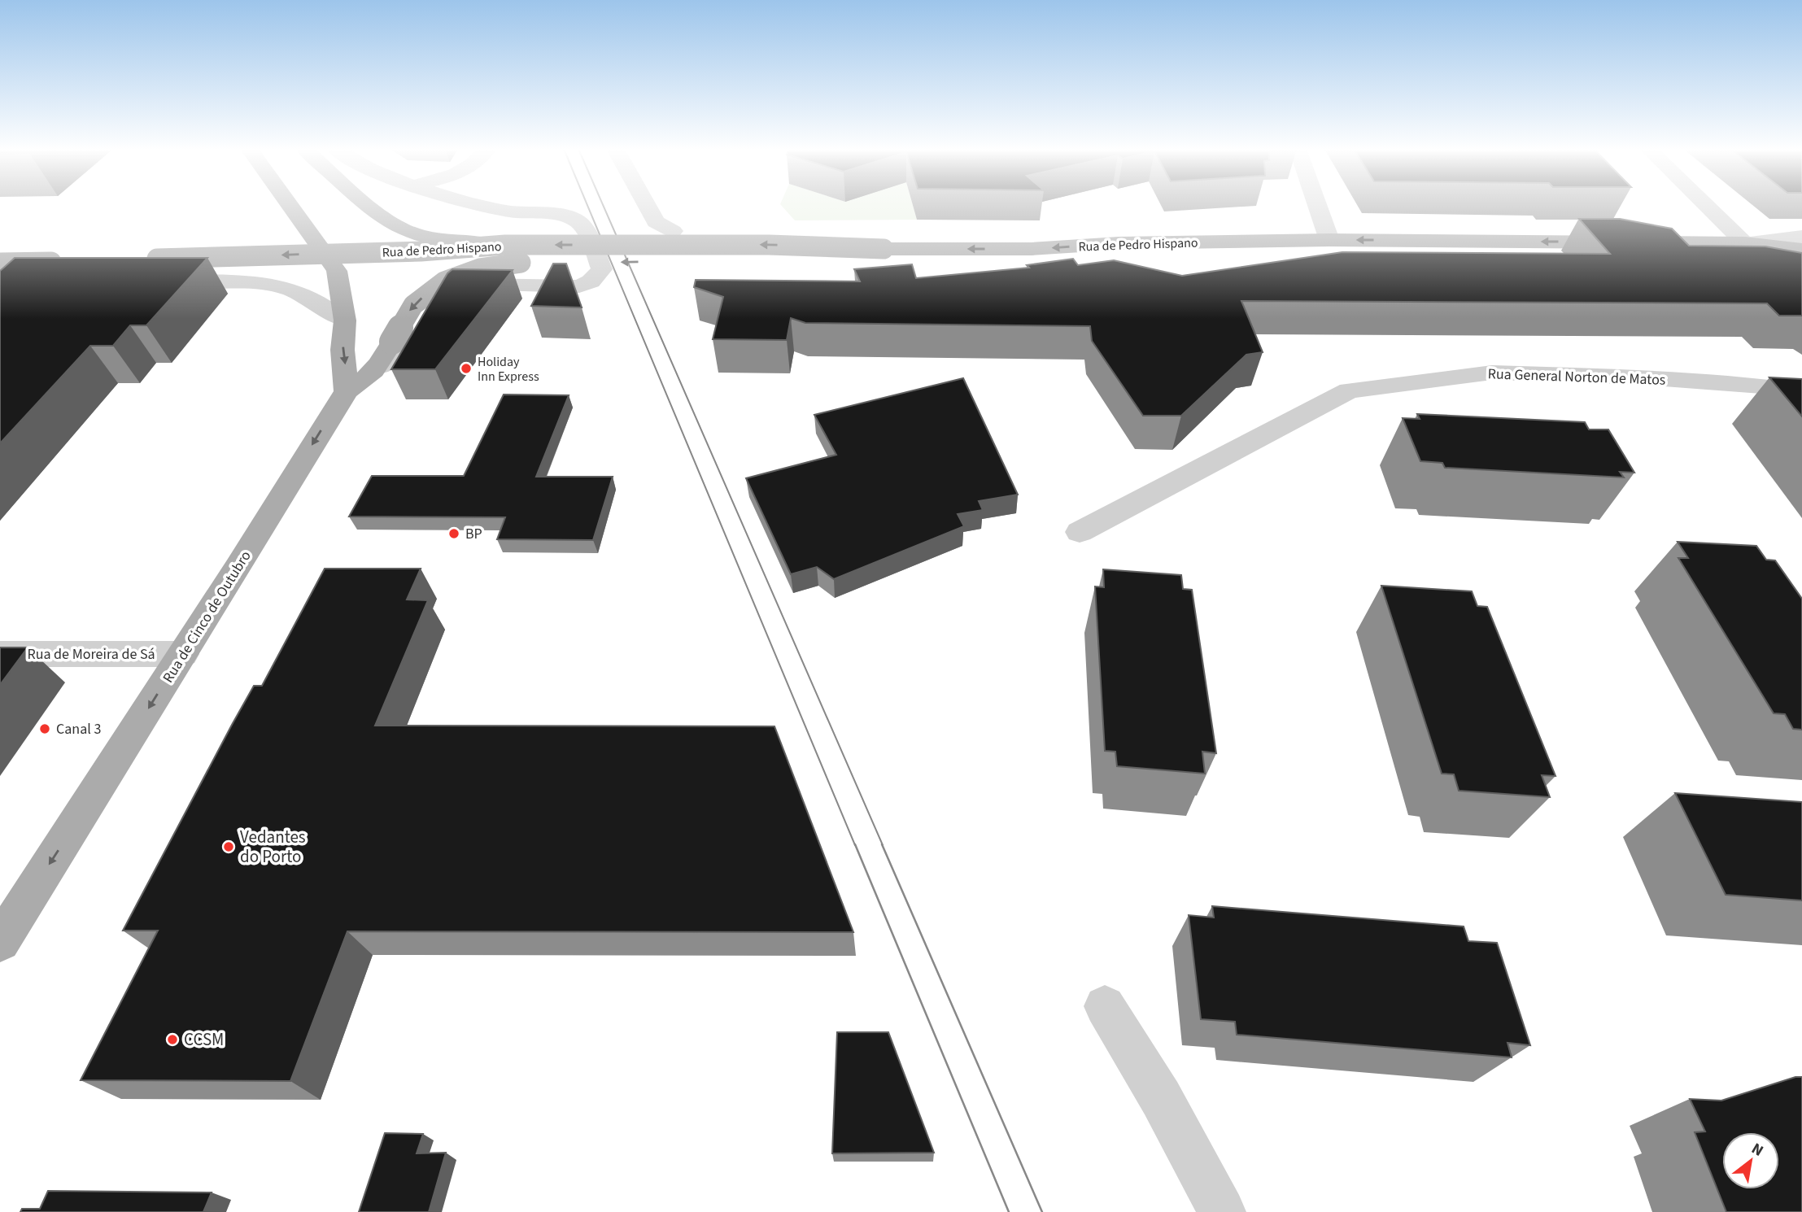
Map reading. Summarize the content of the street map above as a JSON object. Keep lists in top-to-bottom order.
{
  "streets": {
    "main road": ["Rua de Pedro Hispano", "Rua de Cinco de Outubro"],
    "street": ["Rua General Norton de Matos", "Rua de Moreira de Sá"]
  },
  "crossings": [
    ["Rua de Pedro Hispano", "Rua de Cinco de Outubro"],
    ["Rua de Cinco de Outubro", "Rua de Moreira de Sá"]
  ],
  "one_way": ["Rua de Pedro Hispano", "Rua de Cinco de Outubro"],
  "places": [
    "Holiday Inn Express",
    "BP",
    "Canal 3",
    "Vedantes do Porto",
    "CCSM"
  ],
  "north": "top right"
}
